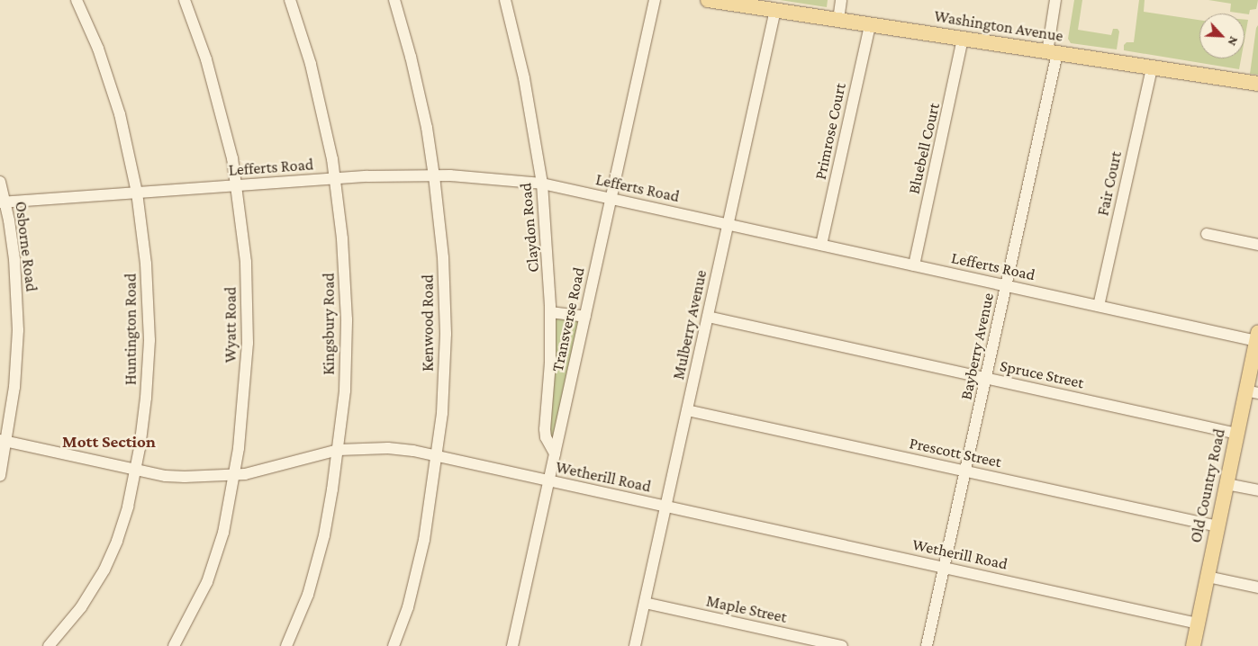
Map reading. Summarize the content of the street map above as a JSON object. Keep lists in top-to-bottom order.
{
  "streets": {
    "main road": ["Washington Avenue", "Old Country Road"],
    "street": [
      "Primrose Court",
      "Bluebell Court",
      "Lefferts Road",
      "Fair Court",
      "Claydon Road",
      "Osborne Road",
      "Transverse Road",
      "Kenwood Road",
      "Kingsbury Road",
      "Wyatt Road",
      "Mulberry Avenue",
      "Huntington Road",
      "Bayberry Avenue",
      "Spruce Street",
      "Prescott Street",
      "Wetherill Road",
      "Maple Street"
    ]
  },
  "crossings": [
    ["Washington Avenue", "Primrose Court"],
    ["Washington Avenue", "Bluebell Court"],
    ["Washington Avenue", "Fair Court"],
    ["Washington Avenue", "Mulberry Avenue"],
    ["Washington Avenue", "Bayberry Avenue"],
    ["Primrose Court", "Lefferts Road"],
    ["Bluebell Court", "Lefferts Road"],
    ["Lefferts Road", "Fair Court"],
    ["Lefferts Road", "Claydon Road"],
    ["Lefferts Road", "Osborne Road"],
    ["Lefferts Road", "Transverse Road"],
    ["Lefferts Road", "Kenwood Road"],
    ["Lefferts Road", "Kingsbury Road"],
    ["Lefferts Road", "Wyatt Road"],
    ["Lefferts Road", "Mulberry Avenue"],
    ["Lefferts Road", "Huntington Road"],
    ["Lefferts Road", "Bayberry Avenue"],
    ["Lefferts Road", "Old Country Road"],
    ["Claydon Road", "Transverse Road"],
    ["Osborne Road", "Wetherill Road"],
    ["Transverse Road", "Wetherill Road"],
    ["Kenwood Road", "Wetherill Road"],
    ["Kingsbury Road", "Wetherill Road"],
    ["Wyatt Road", "Wetherill Road"],
    ["Mulberry Avenue", "Spruce Street"],
    ["Mulberry Avenue", "Prescott Street"],
    ["Mulberry Avenue", "Wetherill Road"],
    ["Mulberry Avenue", "Maple Street"],
    ["Huntington Road", "Wetherill Road"],
    ["Bayberry Avenue", "Spruce Street"],
    ["Bayberry Avenue", "Prescott Street"],
    ["Bayberry Avenue", "Wetherill Road"],
    ["Spruce Street", "Old Country Road"],
    ["Prescott Street", "Old Country Road"],
    ["Wetherill Road", "Old Country Road"]
  ],
  "districts": ["Mott Section"],
  "north": "bottom right"
}
